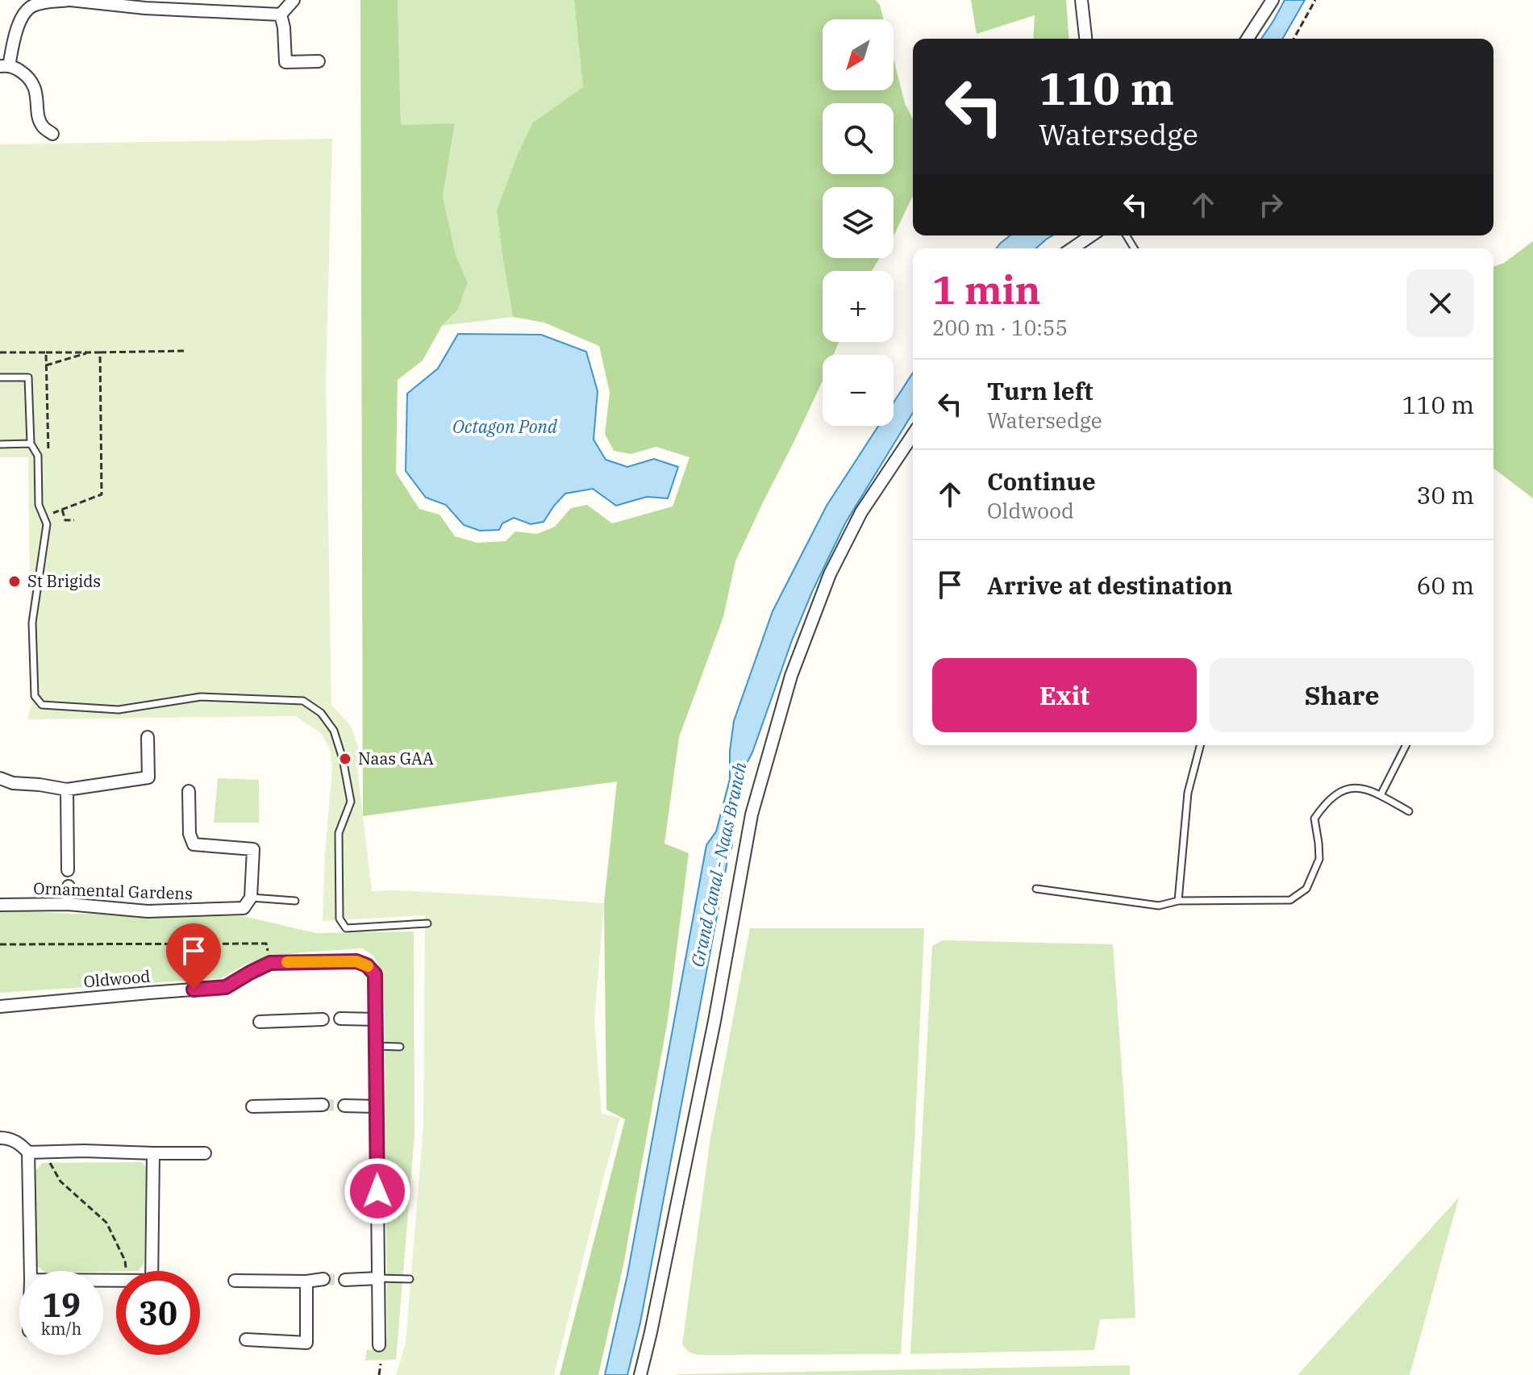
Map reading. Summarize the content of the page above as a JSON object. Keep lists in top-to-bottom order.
{
  "streets": {
    "street": ["Ornamental Gardens", "Oldwood"]
  },
  "water": ["Octagon Pond", "Grand Canal - Naas Branch"],
  "places": ["St Brigids", "Naas GAA"],
  "north": "bottom left",
  "page": {
    "map_buttons": ["+", "−"],
    "turn": ["110 m", "Watersedge"],
    "heading": ["1 min", "200 m · 10:55"],
    "list": [
      {
        "name": "Turn left",
        "note": "Watersedge",
        "value": "110 m"
      },
      {
        "name": "Continue",
        "note": "Oldwood",
        "value": "30 m"
      },
      {
        "name": "Arrive at destination",
        "value": "60 m"
      }
    ],
    "buttons": ["Exit", "Share"],
    "speed": "19 km/h",
    "limit": "30"
  }
}
